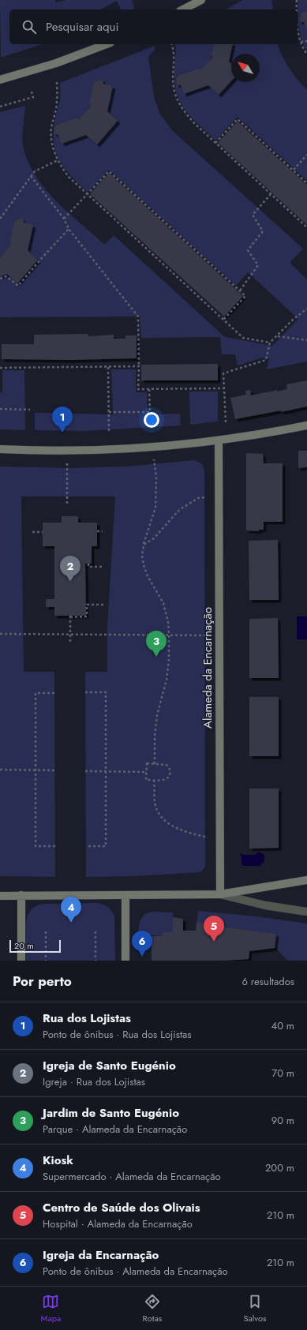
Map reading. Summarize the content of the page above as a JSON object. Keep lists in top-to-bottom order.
{
  "streets": {
    "street": ["Alameda da Encarnação"]
  },
  "scale_bar": "20 m",
  "north": "top left",
  "page": {
    "search": "Pesquisar aqui",
    "pins": [
      "1",
      "2",
      "3",
      "4",
      "5",
      "6"
    ],
    "scale": "20 m",
    "heading": ["Por perto", "6 resultados"],
    "list": [
      {
        "mark": "1",
        "name": "Rua dos Lojistas",
        "note": "Ponto de ônibus · Rua dos Lojistas",
        "value": "40 m"
      },
      {
        "mark": "2",
        "name": "Igreja de Santo Eugénio",
        "note": "Igreja · Rua dos Lojistas",
        "value": "70 m"
      },
      {
        "mark": "3",
        "name": "Jardim de Santo Eugénio",
        "note": "Parque · Alameda da Encarnação",
        "value": "90 m"
      },
      {
        "mark": "4",
        "name": "Kiosk",
        "note": "Supermercado · Alameda da Encarnação",
        "value": "200 m"
      },
      {
        "mark": "5",
        "name": "Centro de Saúde dos Olivais",
        "note": "Hospital · Alameda da Encarnação",
        "value": "210 m"
      },
      {
        "mark": "6",
        "name": "Igreja da Encarnação",
        "note": "Ponto de ônibus · Alameda da Encarnação",
        "value": "210 m"
      }
    ],
    "nav": ["Mapa", "Rotas", "Salvos"]
  }
}
